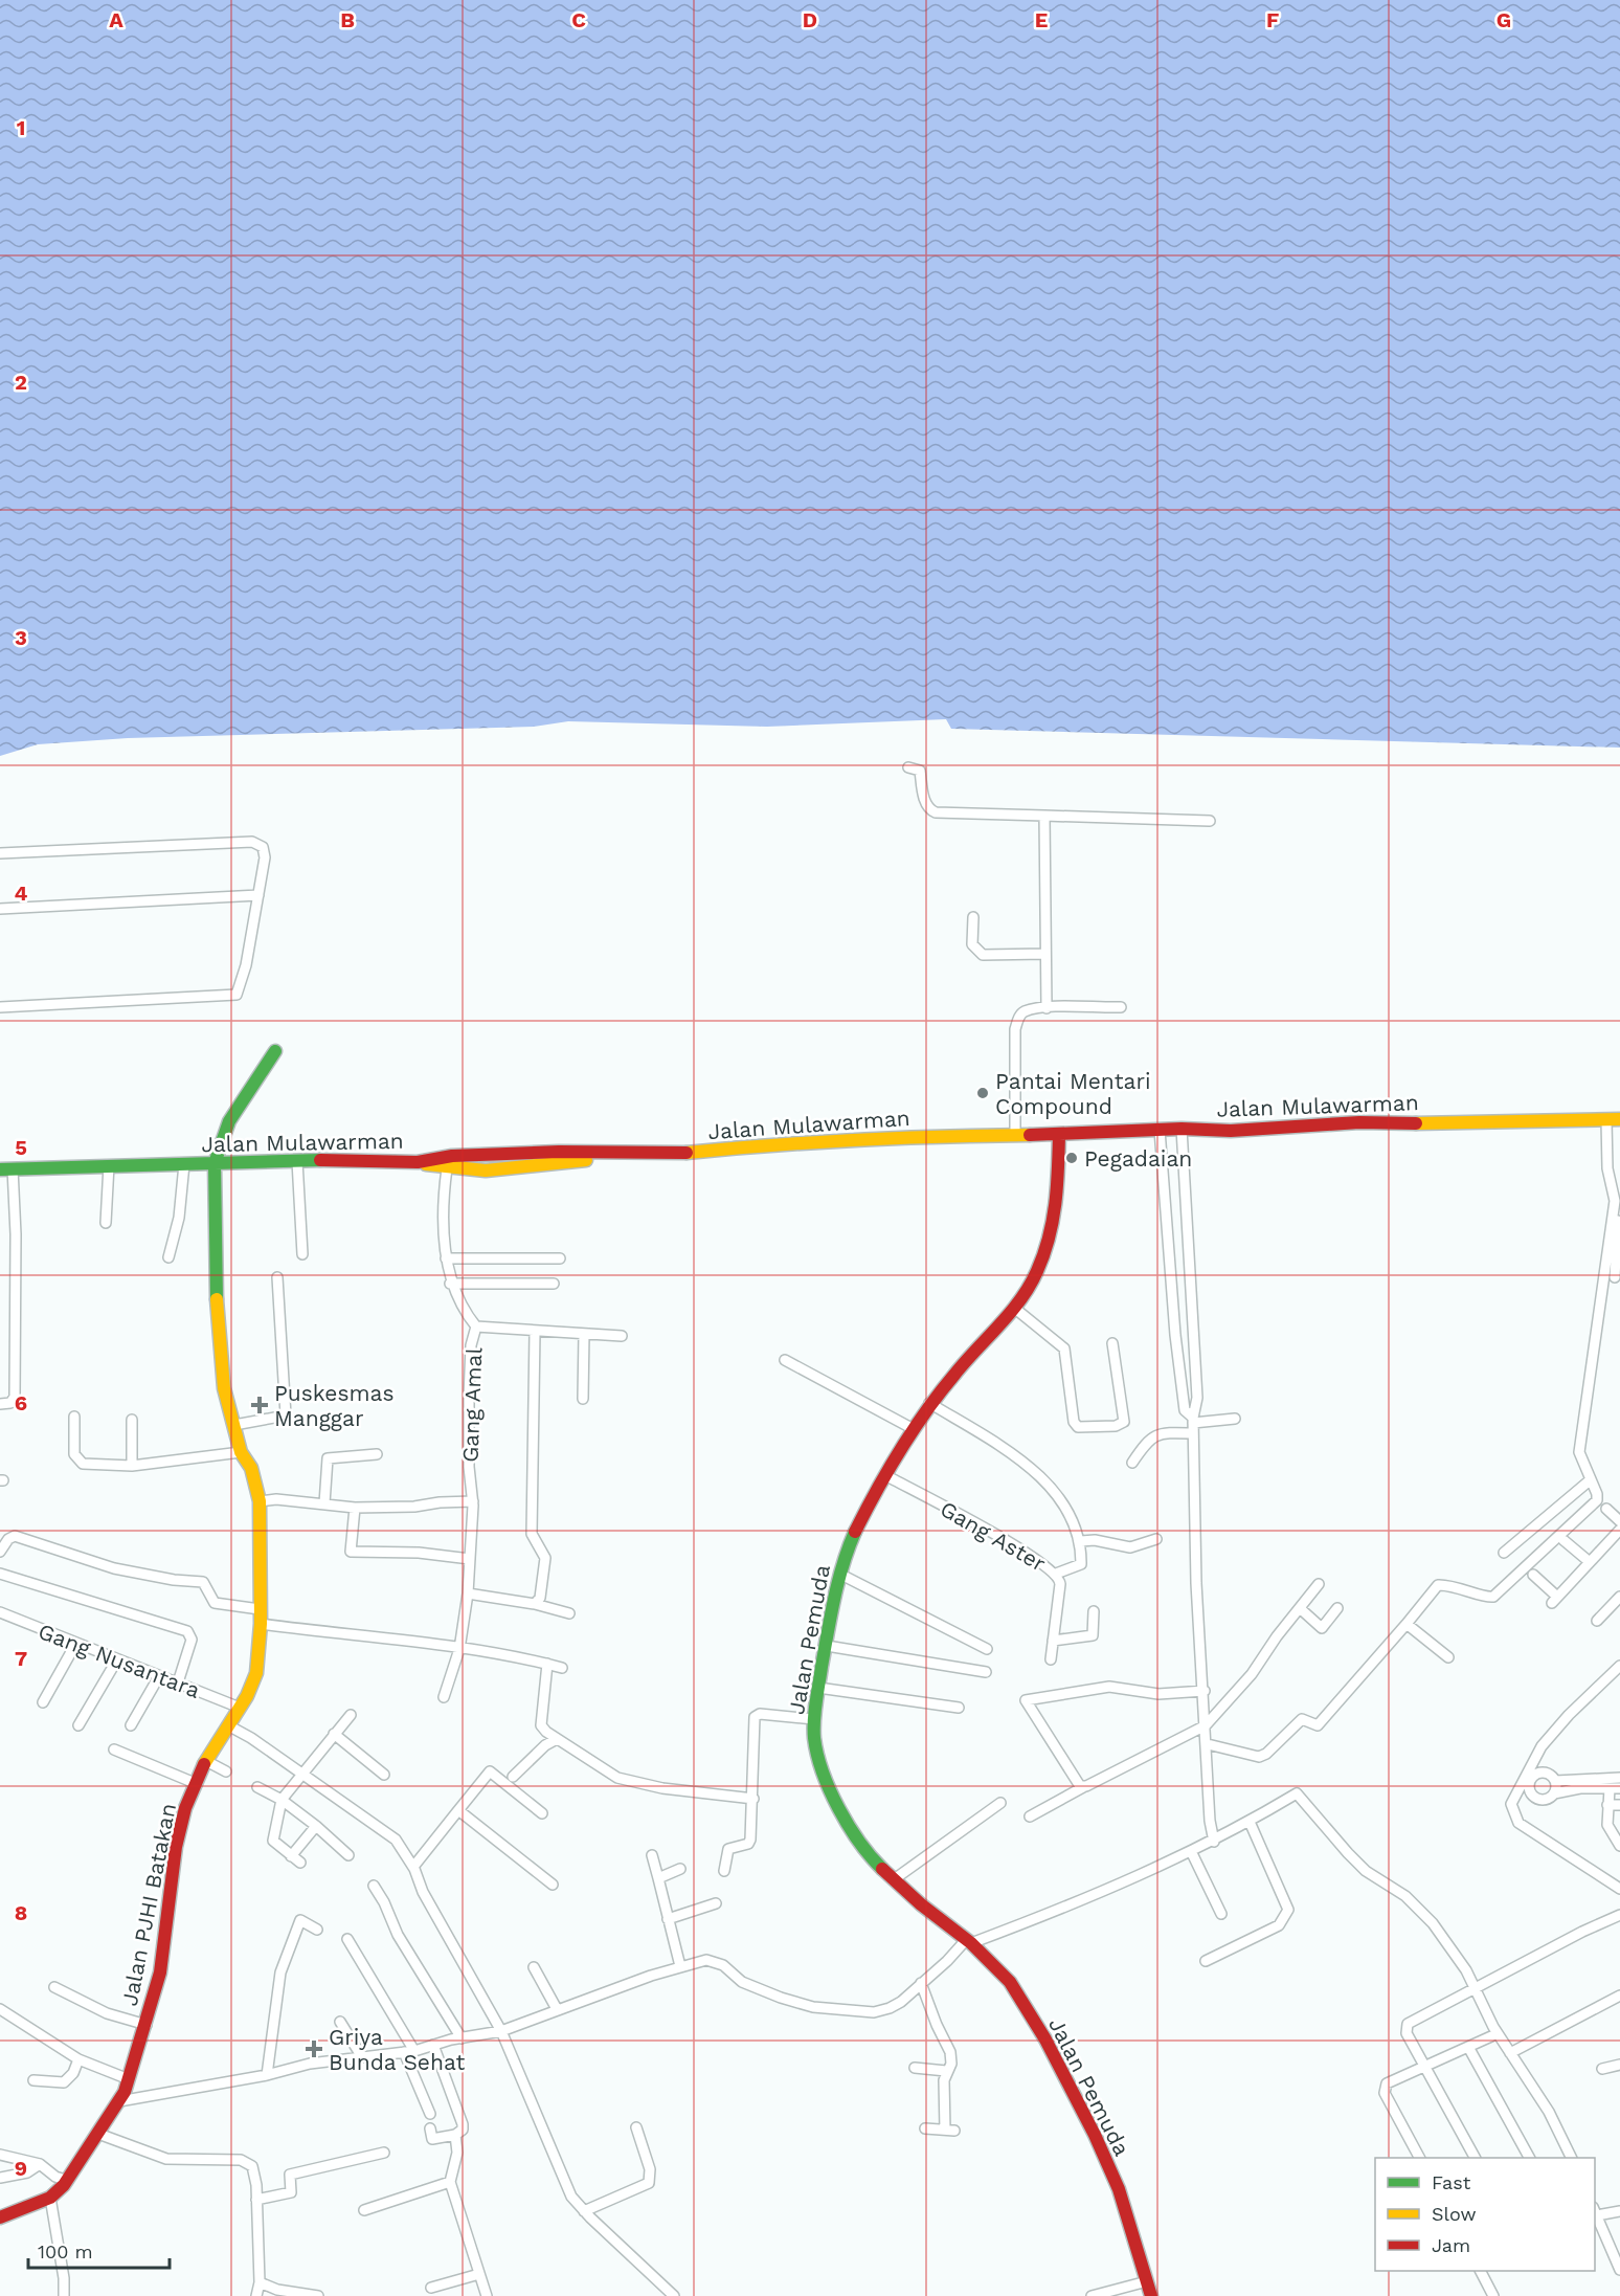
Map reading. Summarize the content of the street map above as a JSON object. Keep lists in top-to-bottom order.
{
  "streets": {
    "main road": ["Jalan Mulawarman", "Jalan Pemuda", "Jalan PJHI Batakan"],
    "street": ["Gang Amal", "Gang Aster", "Gang Nusantara"]
  },
  "crossings": [
    ["Jalan Mulawarman", "Jalan Pemuda"],
    ["Jalan Mulawarman", "Jalan PJHI Batakan"],
    ["Gang Aster", "Jalan Pemuda"],
    ["Gang Nusantara", "Jalan PJHI Batakan"]
  ],
  "places": {
    "other": ["Pantai Mentari Compound", "Pegadaian"],
    "health": ["Puskesmas Manggar", "Griya Bunda Sehat"]
  },
  "legend": ["Fast", "Slow", "Jam"],
  "scale_bar": "100 m",
  "grid": {
    "columns": [
      "A",
      "B",
      "C",
      "D",
      "E",
      "F",
      "G"
    ],
    "rows": [
      "1",
      "2",
      "3",
      "4",
      "5",
      "6",
      "7",
      "8",
      "9"
    ]
  }
}
